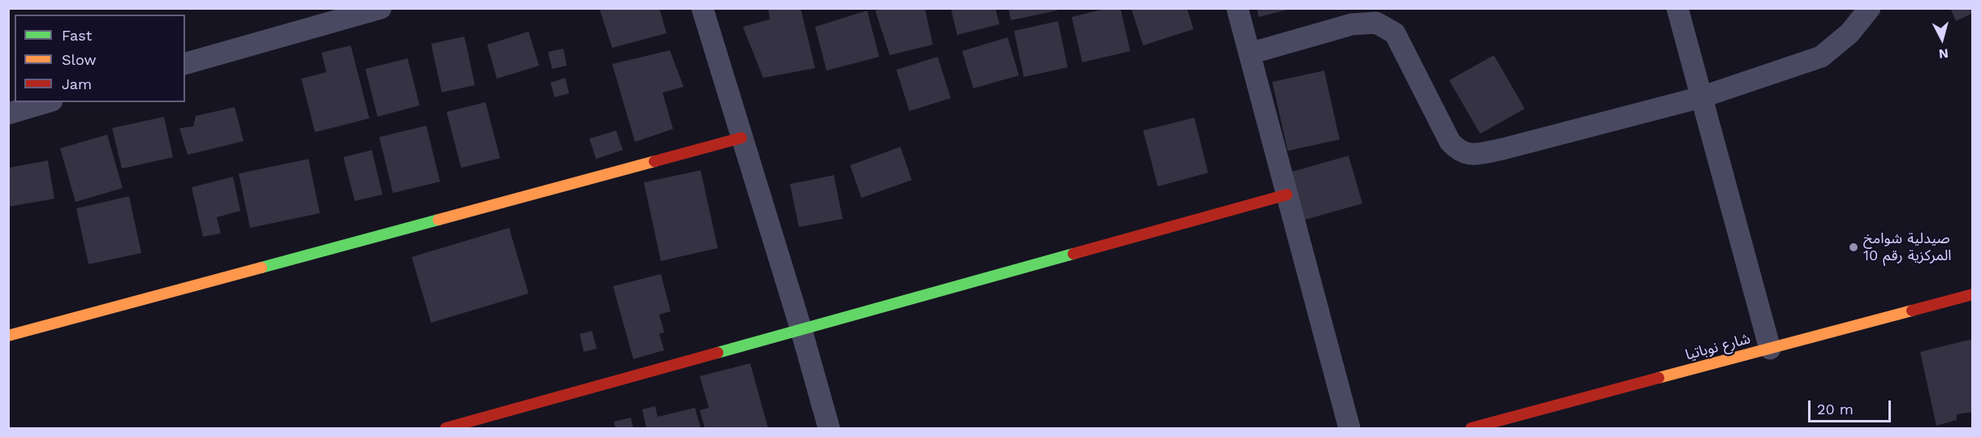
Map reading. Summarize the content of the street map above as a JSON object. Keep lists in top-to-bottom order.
{
  "streets": {
    "street": ["شارع نوباتيا"]
  },
  "places": ["صيدلية شوامخ المركزية رقم 10"],
  "legend": ["Fast", "Slow", "Jam"],
  "scale_bar": "20 m",
  "north": "bottom"
}
